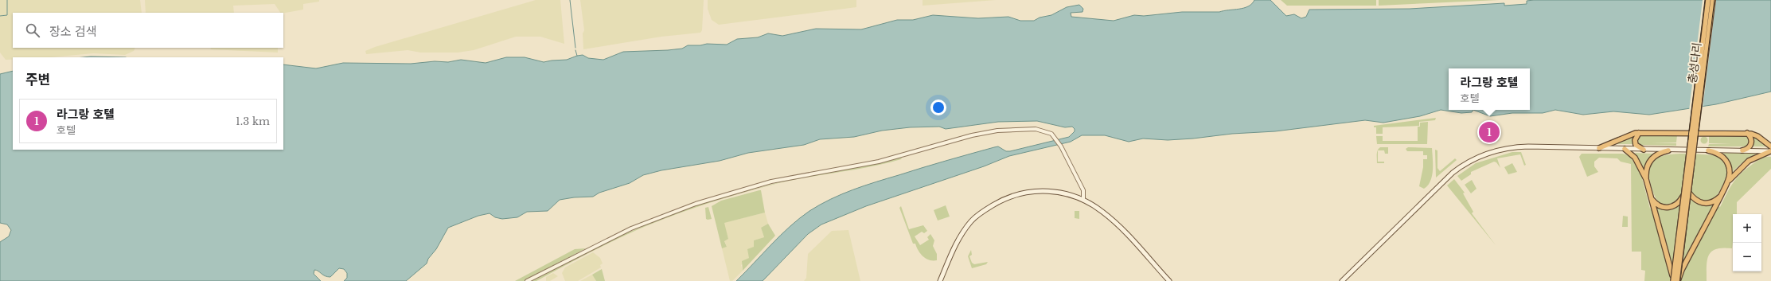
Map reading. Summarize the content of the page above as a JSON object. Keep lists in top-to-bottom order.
{
  "streets": {
    "highway": ["충성다리"]
  },
  "page": {
    "search": "장소 검색",
    "heading": "주변",
    "popup": ["라그랑 호텔", "호텔"],
    "list": [
      {
        "mark": "1",
        "name": "라그랑 호텔",
        "note": "호텔",
        "value": "1.3 km"
      }
    ],
    "pins": "1",
    "map_buttons": ["+", "−"]
  }
}
